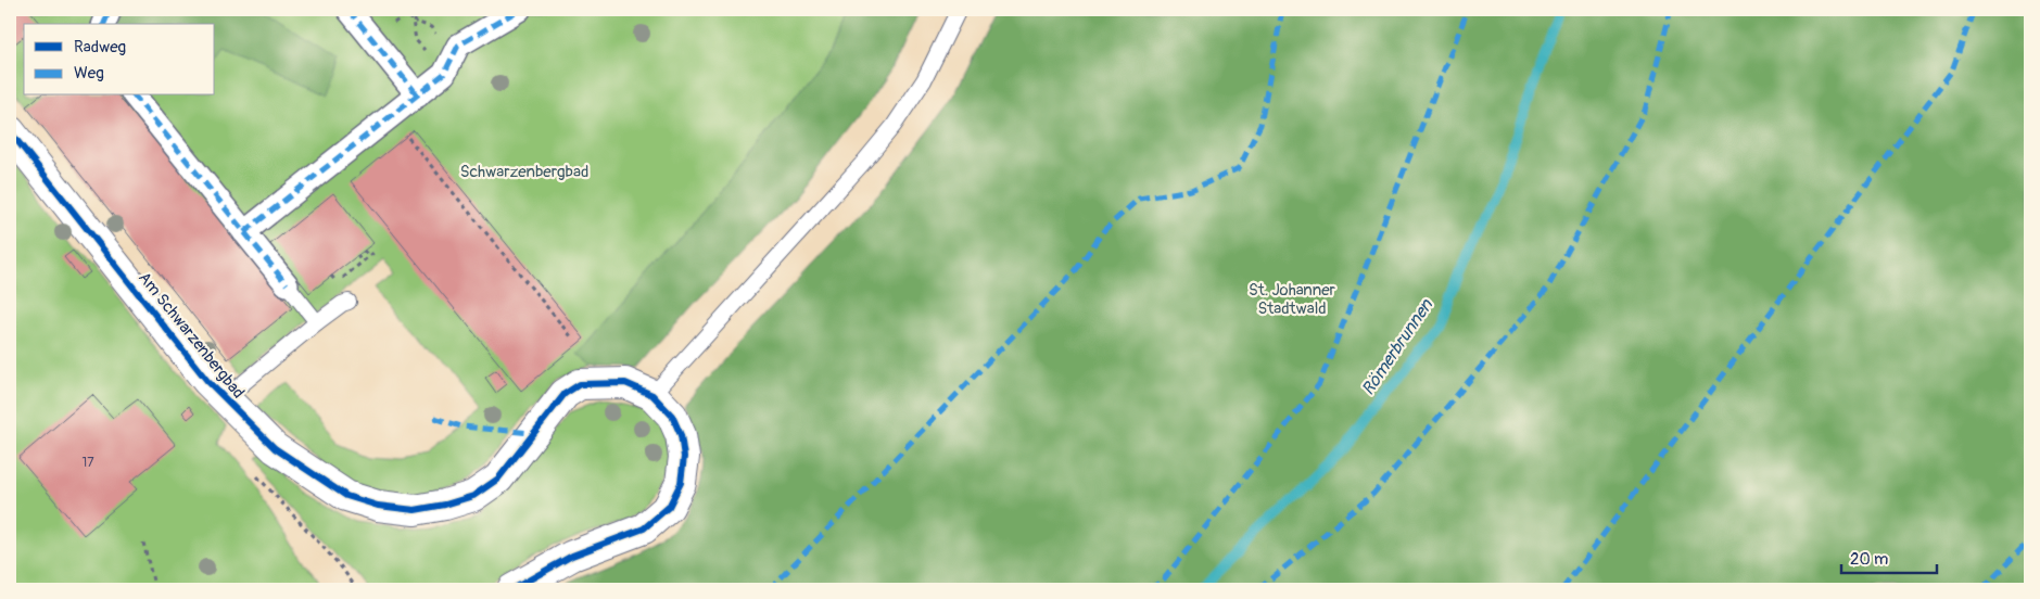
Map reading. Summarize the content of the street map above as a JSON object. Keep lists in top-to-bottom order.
{
  "streets": {
    "street": ["Am Schwarzenbergbad"]
  },
  "water": ["Römerbrunnen"],
  "parks": ["Schwarzenbergbad", "St. Johanner Stadtwald"],
  "house_numbers": ["17"],
  "legend": ["Radweg", "Weg"],
  "scale_bar": "20 m"
}
